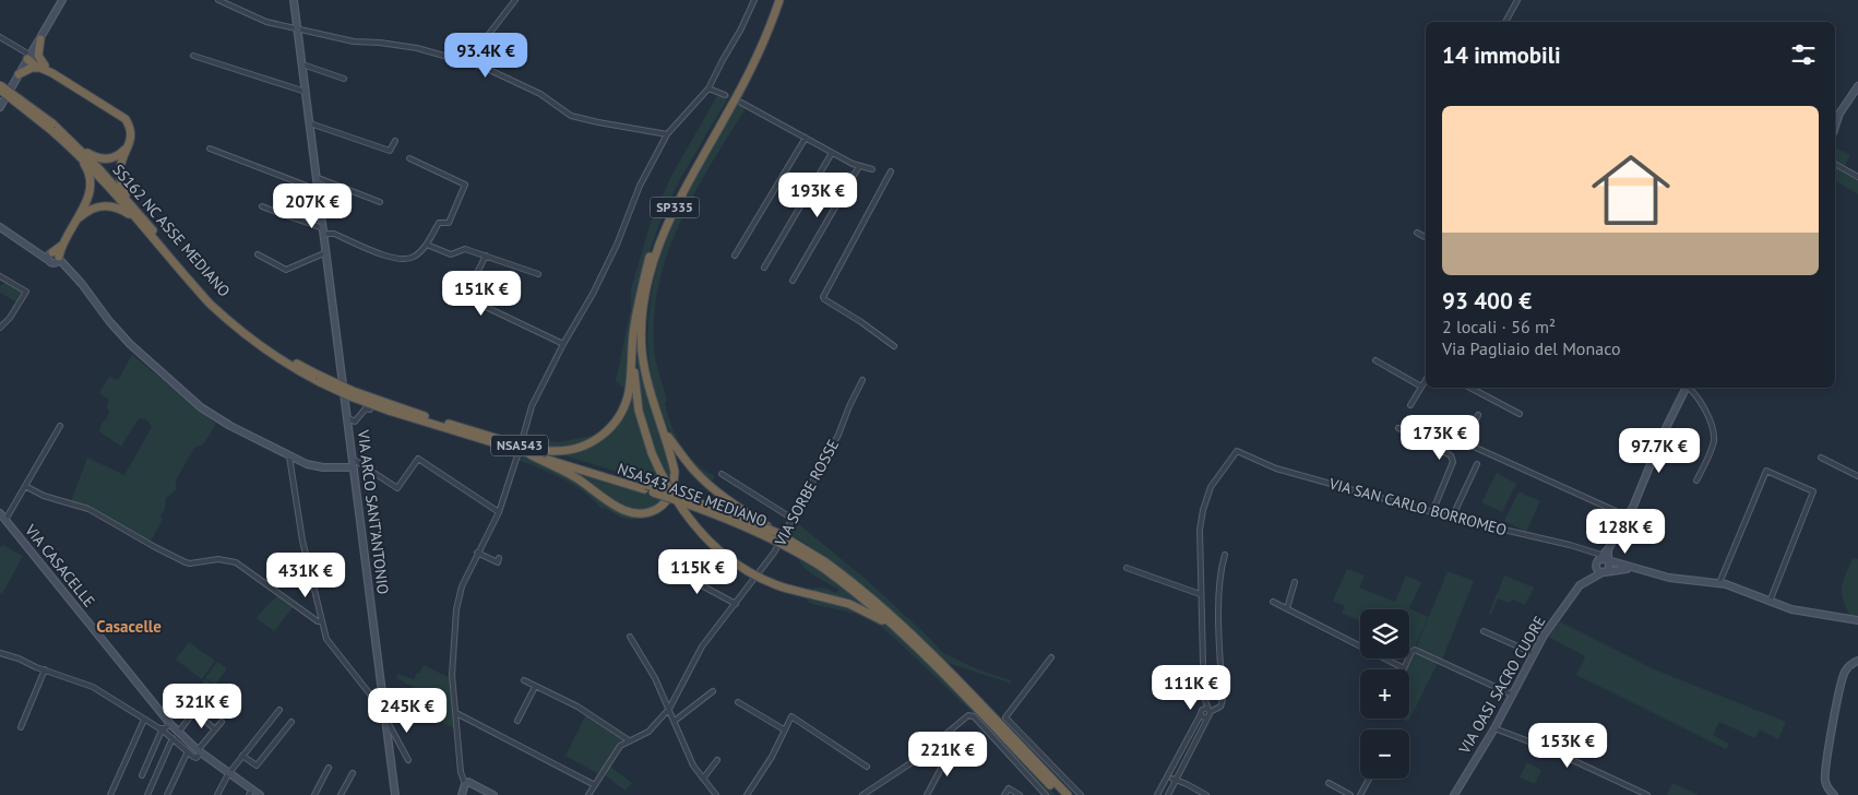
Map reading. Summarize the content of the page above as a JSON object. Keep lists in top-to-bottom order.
{
  "streets": {
    "highway": [
      "SP335",
      "SS162 NC ASSE MEDIANO",
      "NSA543",
      "NSA543 ASSE MEDIANO"
    ],
    "street": [
      "VIA SORBE ROSSE",
      "VIA SAN CARLO BORROMEO",
      "VIA ARCO SANT'ANTONIO",
      "VIA CASACELLE",
      "VIA OASI SACRO CUORE"
    ]
  },
  "crossings": [
    ["SP335", "NSA543"],
    ["SS162 NC ASSE MEDIANO", "NSA543 ASSE MEDIANO"],
    ["NSA543", "NSA543 ASSE MEDIANO"],
    ["VIA SAN CARLO BORROMEO", "VIA OASI SACRO CUORE"]
  ],
  "districts": ["Casacelle"],
  "page": {
    "heading": "14 immobili",
    "price": [
      "93.4K €",
      "193K €",
      "207K €",
      "151K €",
      "173K €",
      "97.7K €",
      "128K €",
      "115K €",
      "431K €",
      "111K €",
      "321K €",
      "245K €",
      "153K €",
      "221K €"
    ],
    "list": [
      {
        "name": "93 400 €",
        "note": "2 locali · 56 m² · Via Pagliaio del Monaco"
      }
    ],
    "map_buttons": ["+", "−"]
  }
}
